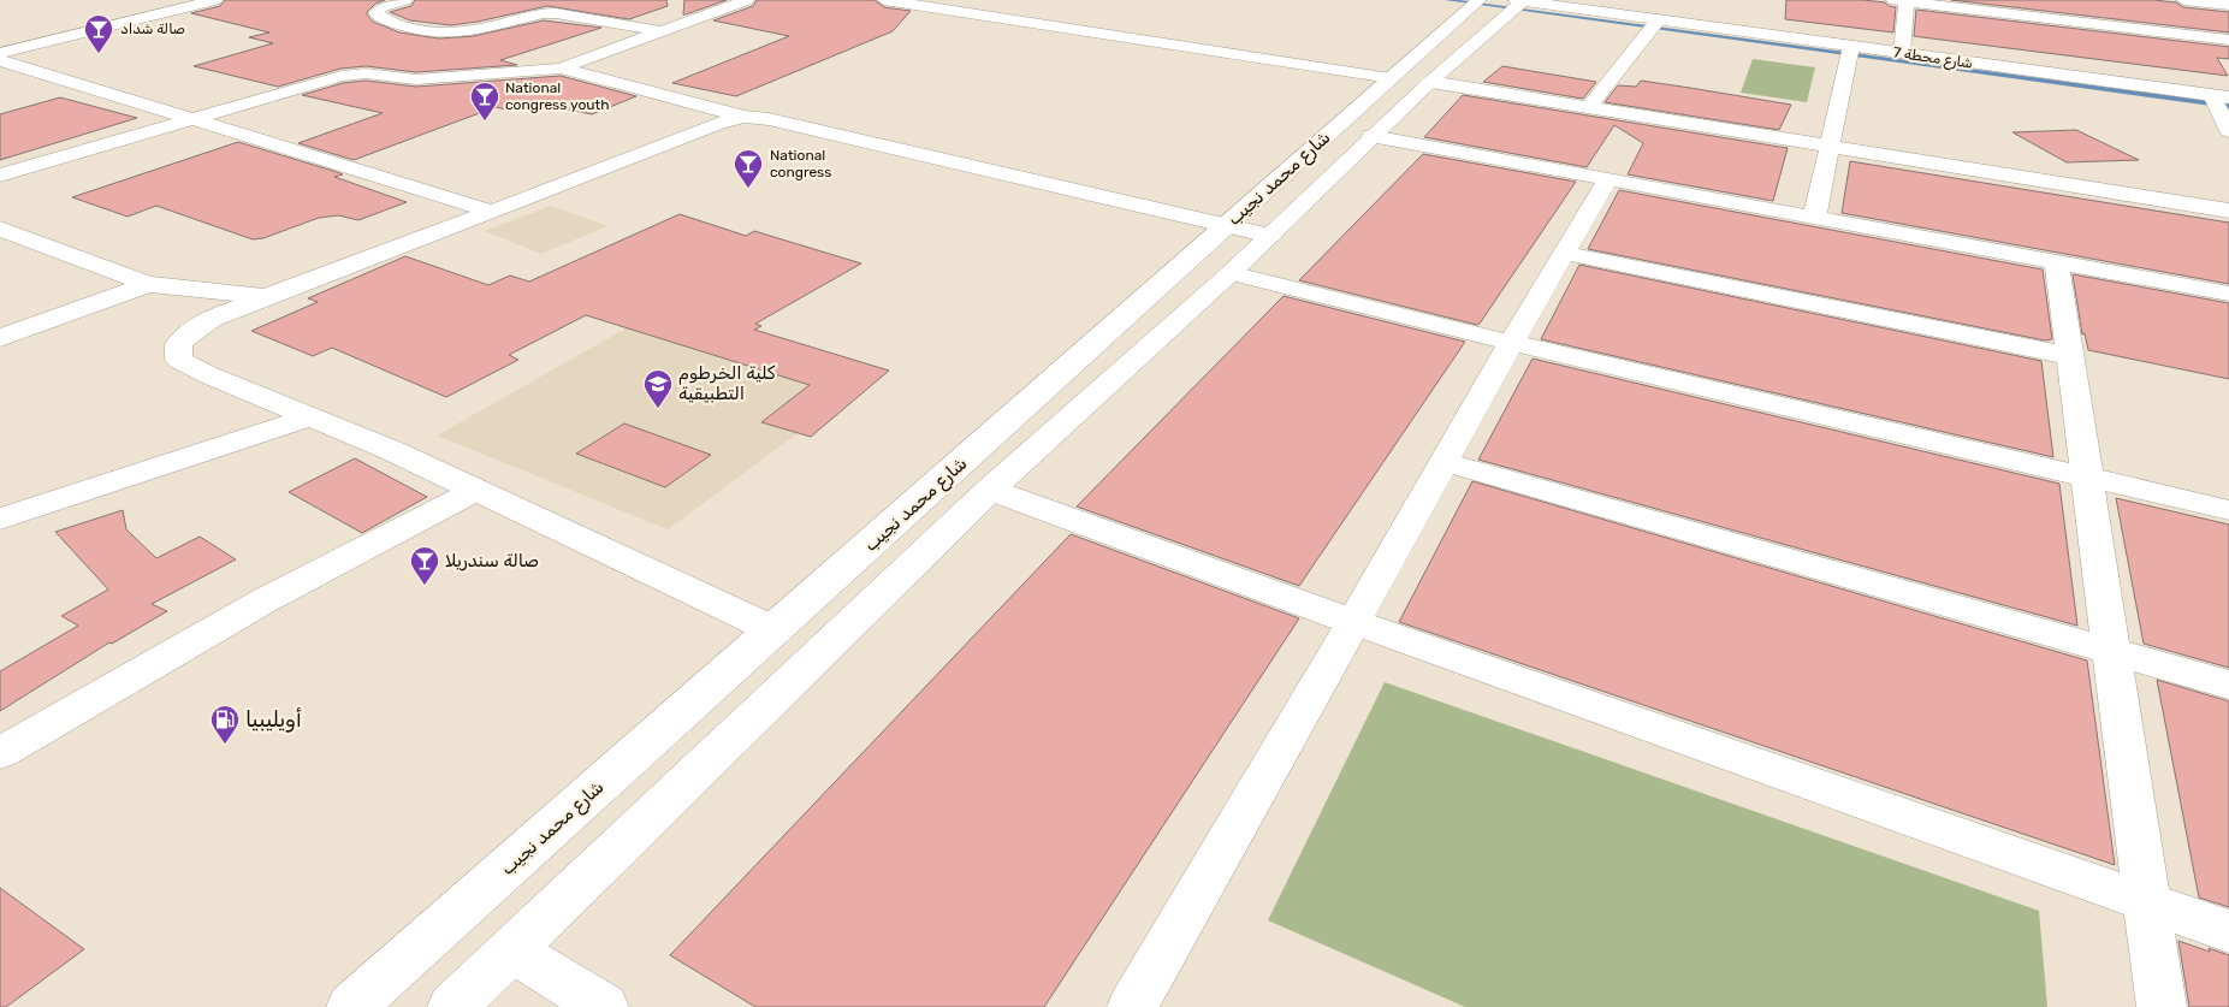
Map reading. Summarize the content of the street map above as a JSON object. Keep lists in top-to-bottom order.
{
  "streets": {
    "street": ["شارع محطة 7", "شارع محمد نجيب"]
  },
  "crossings": [
    ["شارع محطة 7", "شارع محمد نجيب"]
  ],
  "places": {
    "bar": [
      "صالة شداد",
      "National congress youth",
      "National congress",
      "صالة سندريلا"
    ],
    "school or university": ["كلية الخرطوم التطبيقية"],
    "fuel station": ["أويليبيا"]
  }
}
